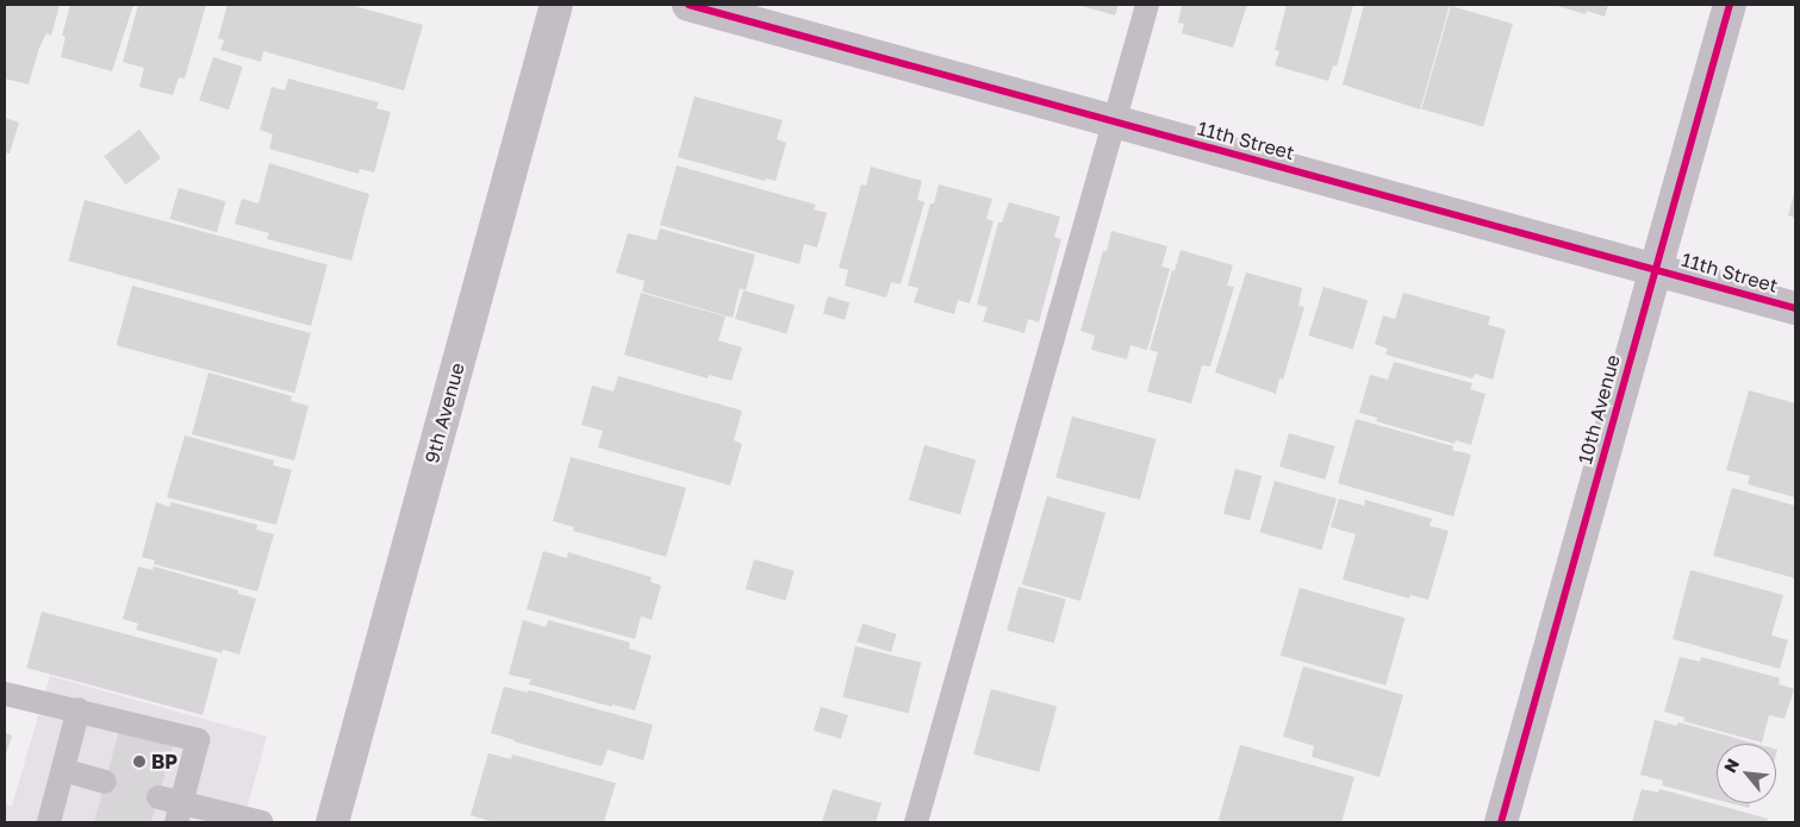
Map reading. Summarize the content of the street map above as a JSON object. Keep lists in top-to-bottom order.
{
  "streets": {
    "street": ["11th Street", "10th Avenue", "9th Avenue"]
  },
  "crossings": [
    ["11th Street", "10th Avenue"]
  ],
  "places": ["BP"],
  "north": "top left"
}
